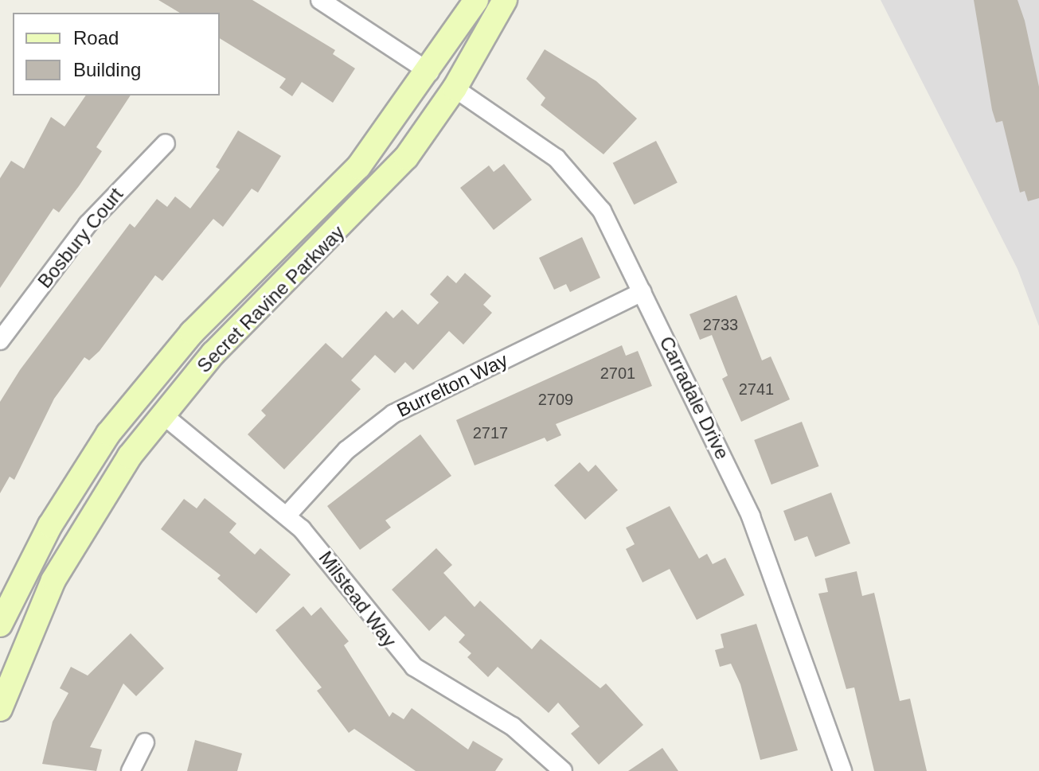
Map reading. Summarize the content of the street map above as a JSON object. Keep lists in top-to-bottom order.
{
  "streets": {
    "main road": ["Secret Ravine Parkway"],
    "street": [
      "Bosbury Court",
      "Burrelton Way",
      "Carradale Drive",
      "Milstead Way"
    ]
  },
  "crossings": [
    ["Secret Ravine Parkway", "Carradale Drive"],
    ["Secret Ravine Parkway", "Milstead Way"],
    ["Burrelton Way", "Carradale Drive"],
    ["Burrelton Way", "Milstead Way"]
  ],
  "house_numbers": [
    "2733",
    "2701",
    "2741",
    "2709",
    "2717"
  ],
  "legend": ["Road", "Building"]
}
